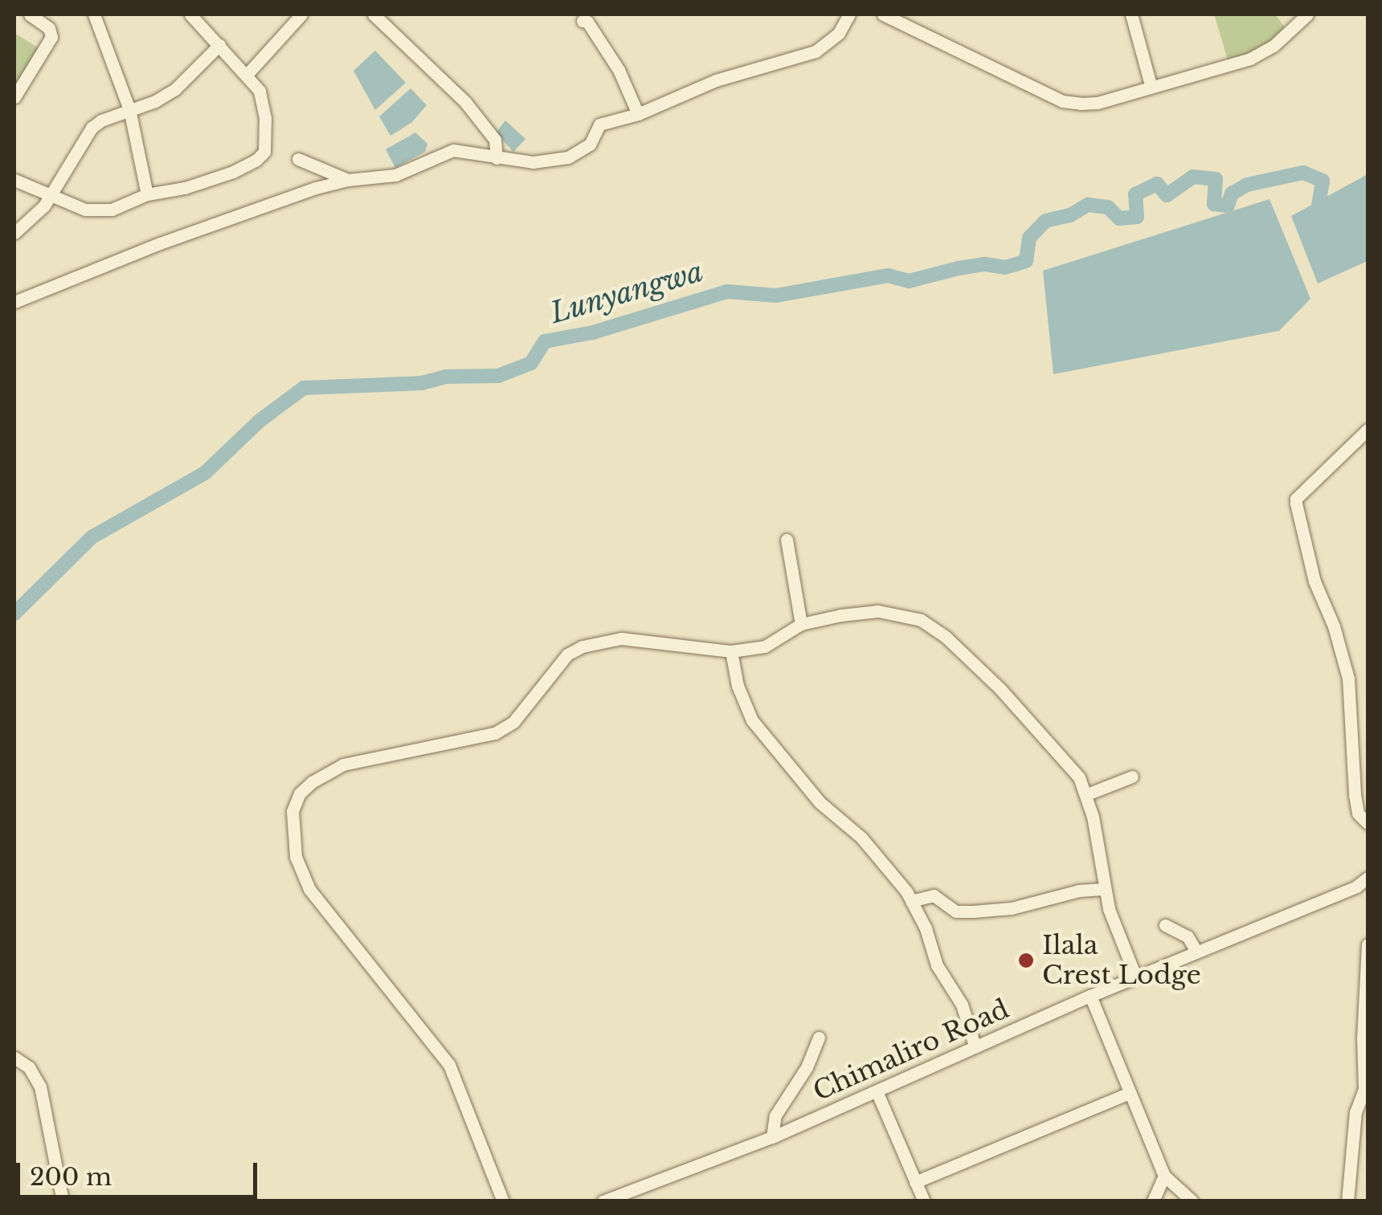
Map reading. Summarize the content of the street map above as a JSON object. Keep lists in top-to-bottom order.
{
  "streets": {
    "street": ["Chimaliro Road"]
  },
  "water": ["Lunyangwa"],
  "places": ["Ilala Crest Lodge"],
  "scale_bar": "200 m"
}
